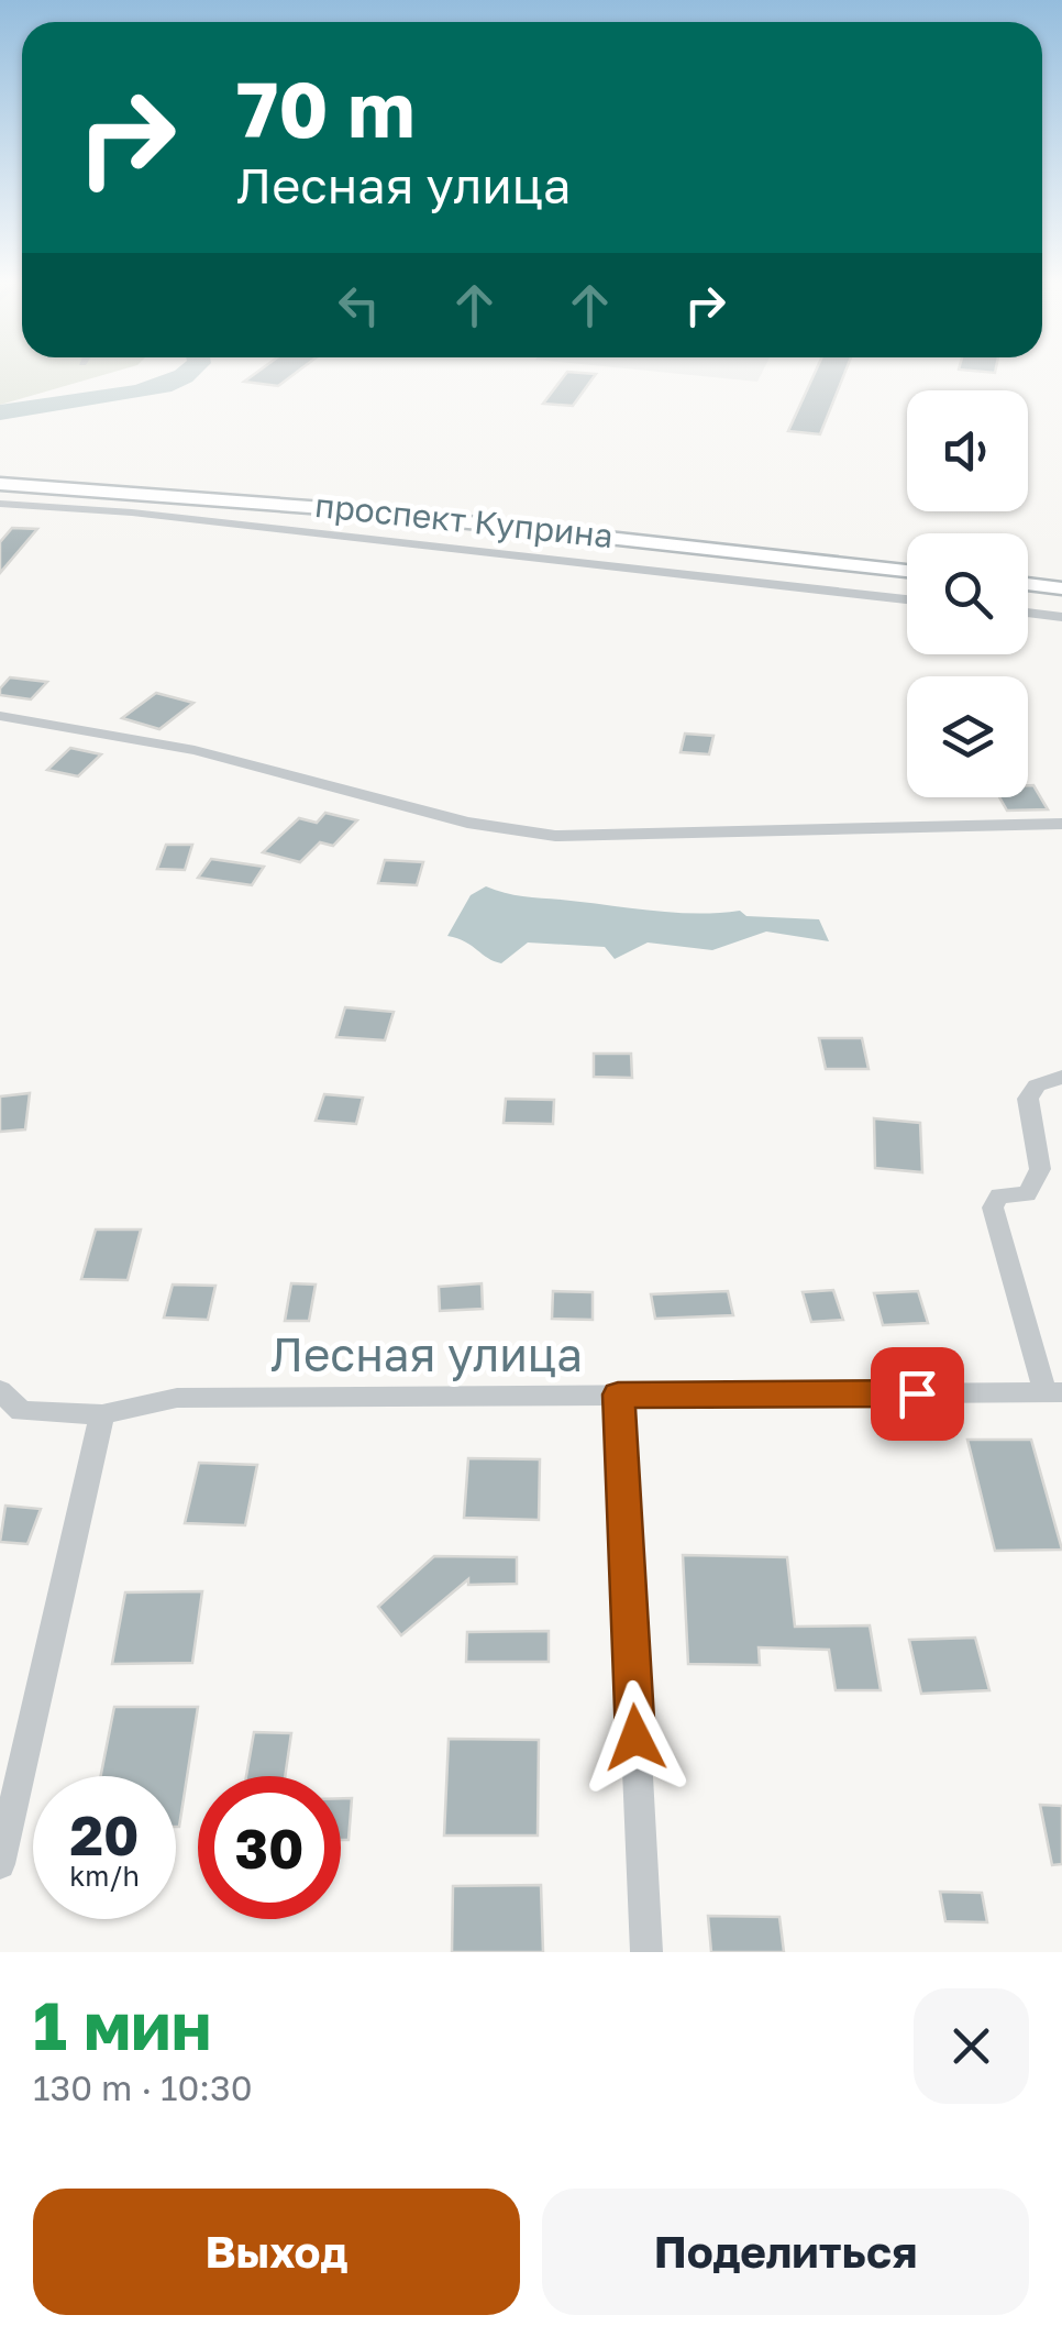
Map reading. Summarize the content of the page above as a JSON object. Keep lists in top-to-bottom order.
{
  "streets": {
    "main road": ["проспект Куприна"],
    "street": ["Лесная улица"]
  },
  "page": {
    "turn": ["70 m", "Лесная улица"],
    "speed": "20 km/h",
    "limit": "30",
    "heading": ["1 мин", "130 m · 10:30"],
    "buttons": ["Выход", "Поделиться"]
  }
}
